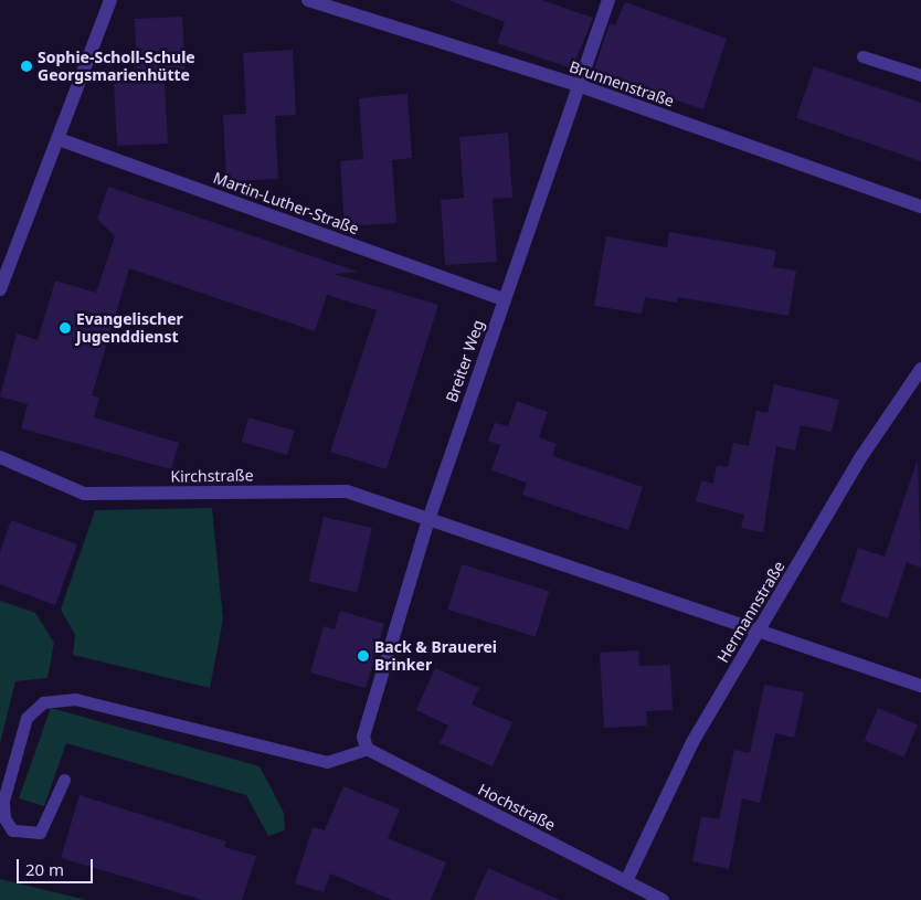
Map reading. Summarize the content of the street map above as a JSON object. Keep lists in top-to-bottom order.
{
  "streets": {
    "street": [
      "Brunnenstraße",
      "Martin-Luther-Straße",
      "Breiter Weg",
      "Kirchstraße",
      "Hermannstraße",
      "Hochstraße"
    ]
  },
  "crossings": [
    ["Brunnenstraße", "Breiter Weg"],
    ["Martin-Luther-Straße", "Breiter Weg"],
    ["Breiter Weg", "Kirchstraße"],
    ["Breiter Weg", "Hochstraße"],
    ["Kirchstraße", "Hermannstraße"],
    ["Hermannstraße", "Hochstraße"]
  ],
  "places": ["Sophie-Scholl-Schule Georgsmarienhütte", "Evangelischer Jugenddienst", "Back & Brauerei Brinker"],
  "scale_bar": "20 m"
}
